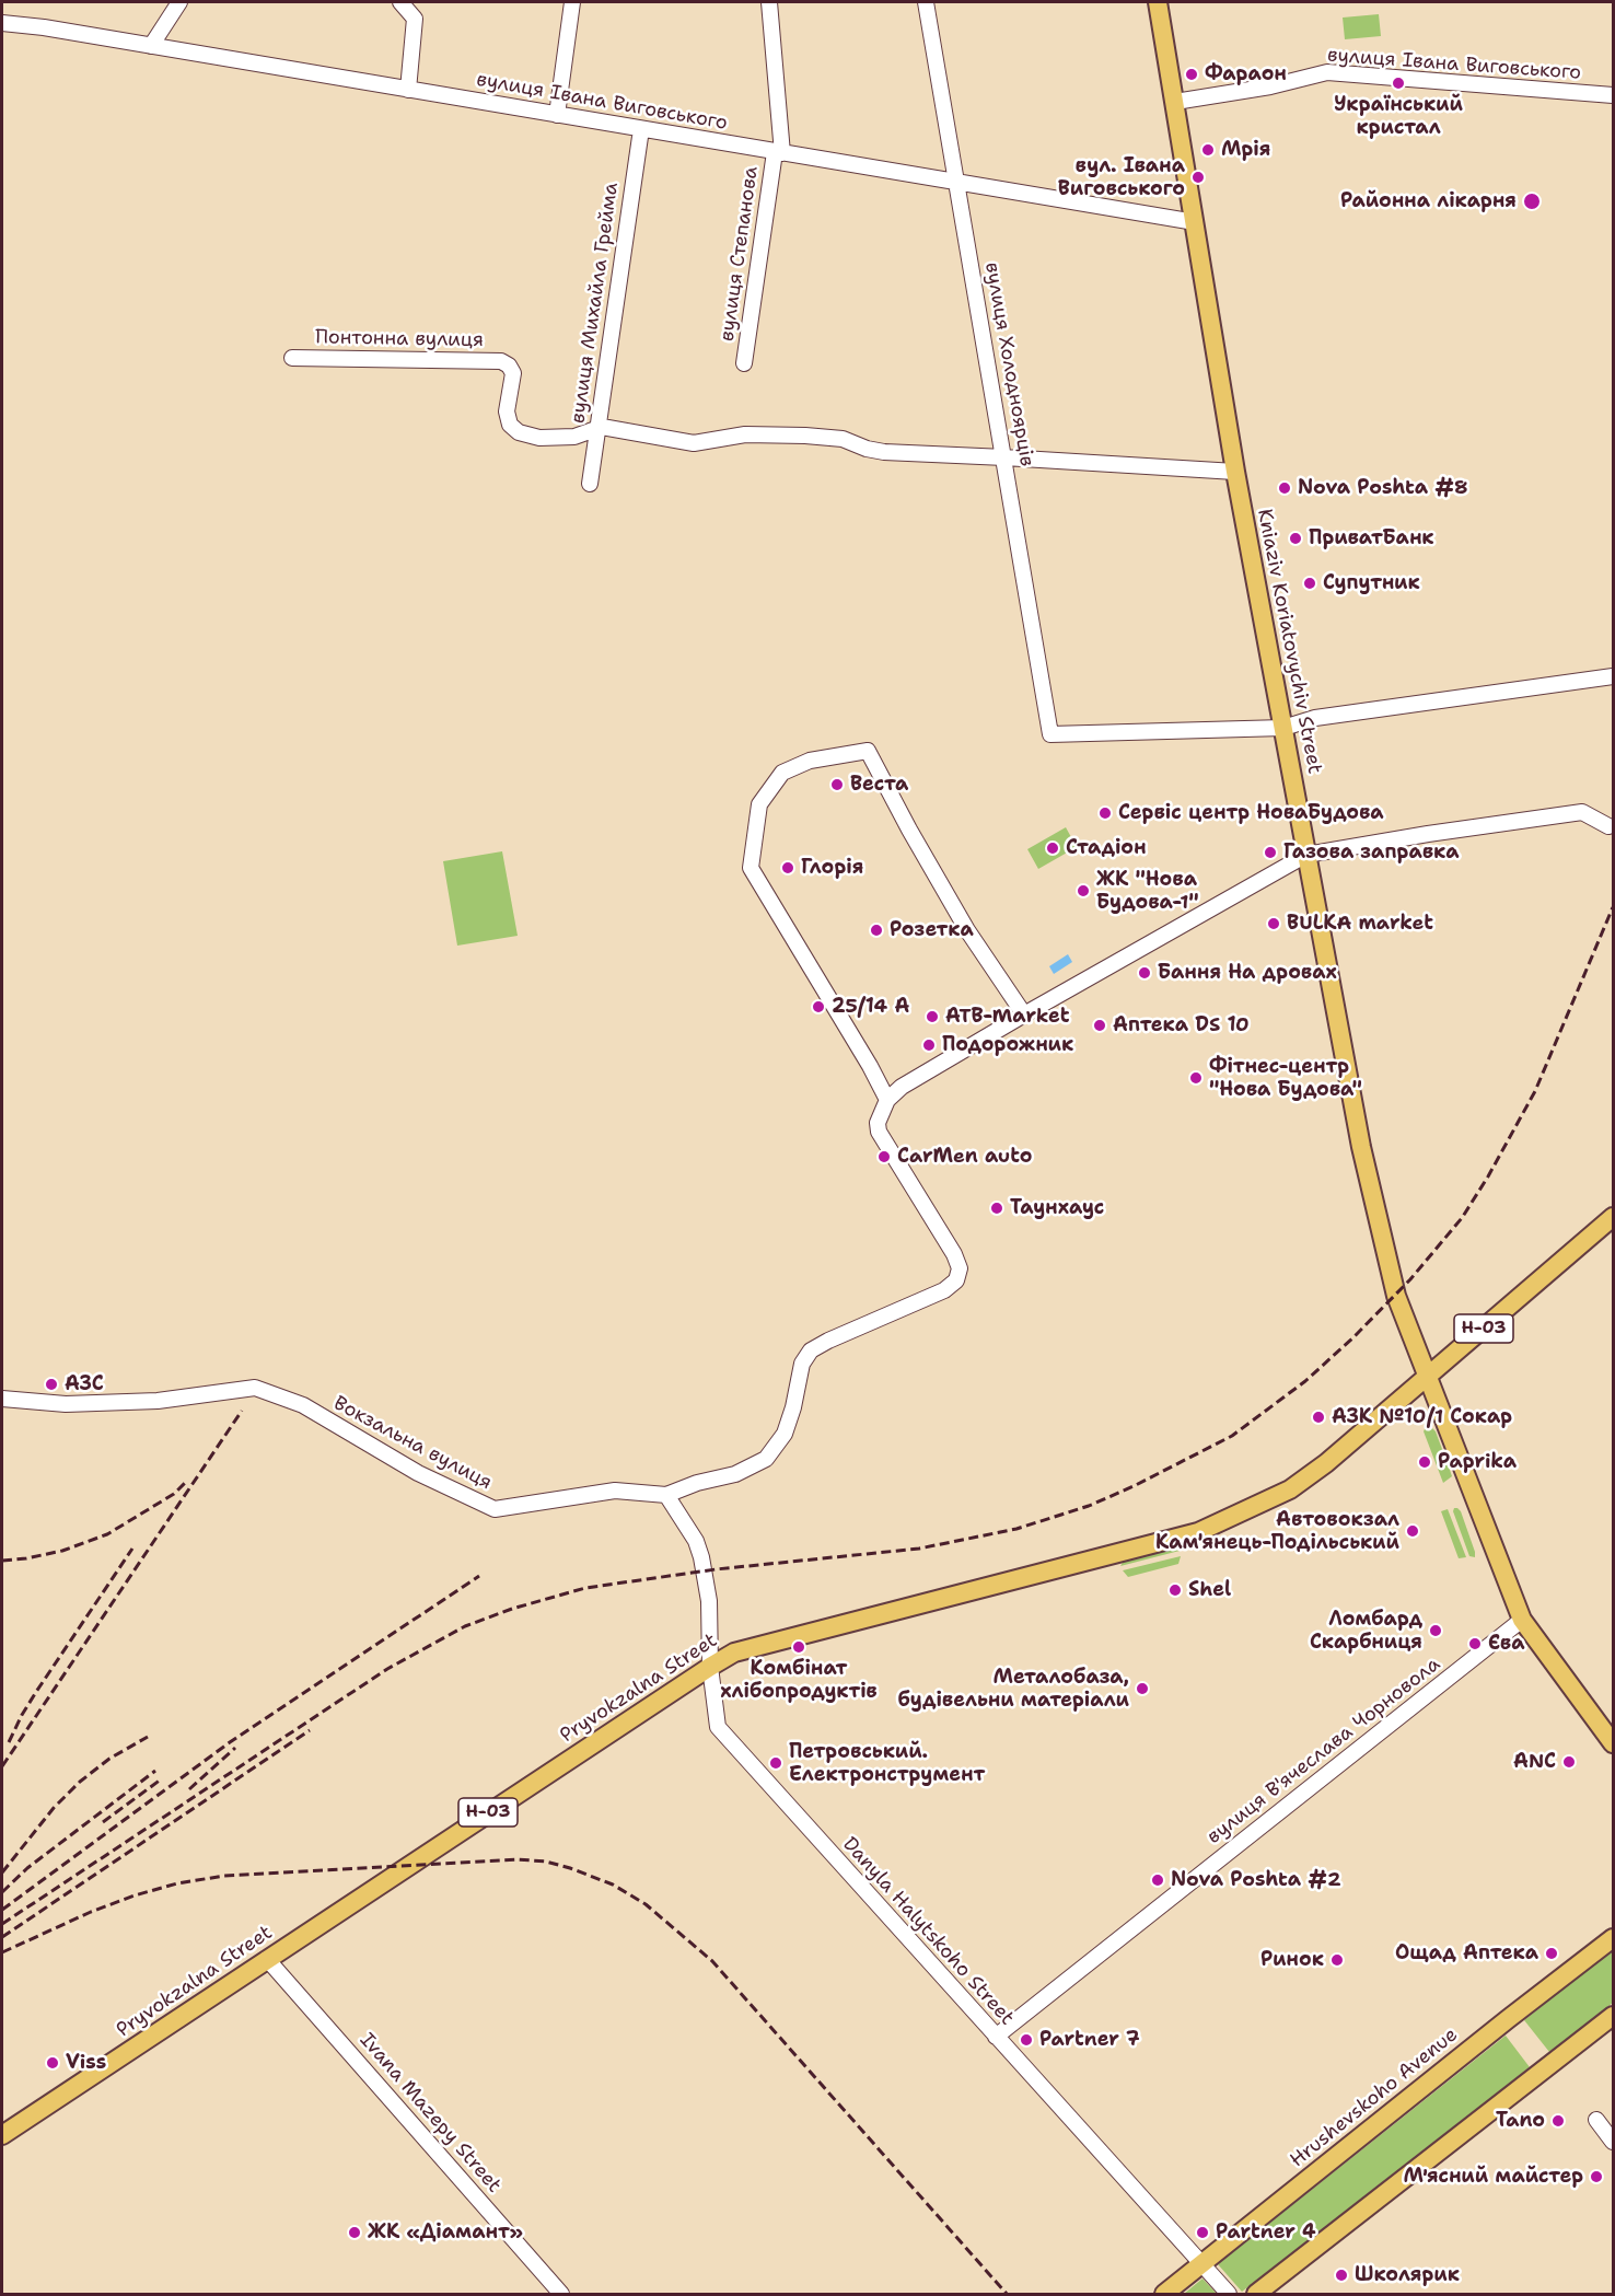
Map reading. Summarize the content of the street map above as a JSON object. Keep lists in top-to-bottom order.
{
  "streets": {
    "main road": [
      "Kniaziv Koriatovychiv Street",
      "Н-03",
      "Pryvokzalna Street",
      "Hrushevskoho Avenue"
    ],
    "street": [
      "вулиця Івана Виговського",
      "вулиця Степанова",
      "вулиця Михайла Грейма",
      "Понтонна вулиця",
      "вулиця Холодноярців",
      "Вокзальна вулиця",
      "вулиця В'ячеслава Чорновола",
      "Danyla Halytskoho Street",
      "Ivana Mazepy Street"
    ]
  },
  "crossings": [
    ["вулиця Івана Виговського", "вулиця Степанова"],
    ["вулиця Івана Виговського", "вулиця Михайла Грейма"],
    ["вулиця Івана Виговського", "вулиця Холодноярців"],
    ["вулиця Івана Виговського", "Kniaziv Koriatovychiv Street"],
    ["вулиця Михайла Грейма", "Понтонна вулиця"],
    ["вулиця Холодноярців", "Kniaziv Koriatovychiv Street"],
    ["Kniaziv Koriatovychiv Street", "Н-03"],
    ["Kniaziv Koriatovychiv Street", "Pryvokzalna Street"],
    ["Kniaziv Koriatovychiv Street", "вулиця В'ячеслава Чорновола"],
    ["Н-03", "Pryvokzalna Street"],
    ["Pryvokzalna Street", "Danyla Halytskoho Street"],
    ["Pryvokzalna Street", "Ivana Mazepy Street"],
    ["вулиця В'ячеслава Чорновола", "Danyla Halytskoho Street"],
    ["Danyla Halytskoho Street", "Hrushevskoho Avenue"]
  ],
  "places": [
    "Фараон",
    "Український кристал",
    "Мрія",
    "вул. Івана Виговського",
    "Районна лікарня",
    "Nova Poshta #8",
    "ПриватБанк",
    "Супутник",
    "Веста",
    "Сервіс центр НоваБудова",
    "Стадіон",
    "Газова заправка",
    "Глорія",
    "ЖК \"Нова Будова-1\"",
    "BULKA market",
    "Розетка",
    "Бання На дровах",
    "25/14 А",
    "ATB-Market",
    "Аптека DS 10",
    "Подорожник",
    "Фітнес-центр \"Нова Будова\"",
    "CarMen auto",
    "Таунхаус",
    "АЗС",
    "АЗК №10/1 Сокар",
    "Paprika",
    "Автовокзал Кам'янець-Подільський",
    "Shel",
    "Ломбард Скарбниця",
    "Єва",
    "Комбінат хлібопродуктів",
    "Металобаза, будівельни матеріали",
    "ANC",
    "Петровський. Електронструмент",
    "Nova Poshta #2",
    "Ощад Аптека",
    "Ринок",
    "Partner 7",
    "Viss",
    "Tano",
    "М'ясний майстер",
    "ЖК «Діамант»",
    "Partner 4",
    "Школярик"
  ]
}
